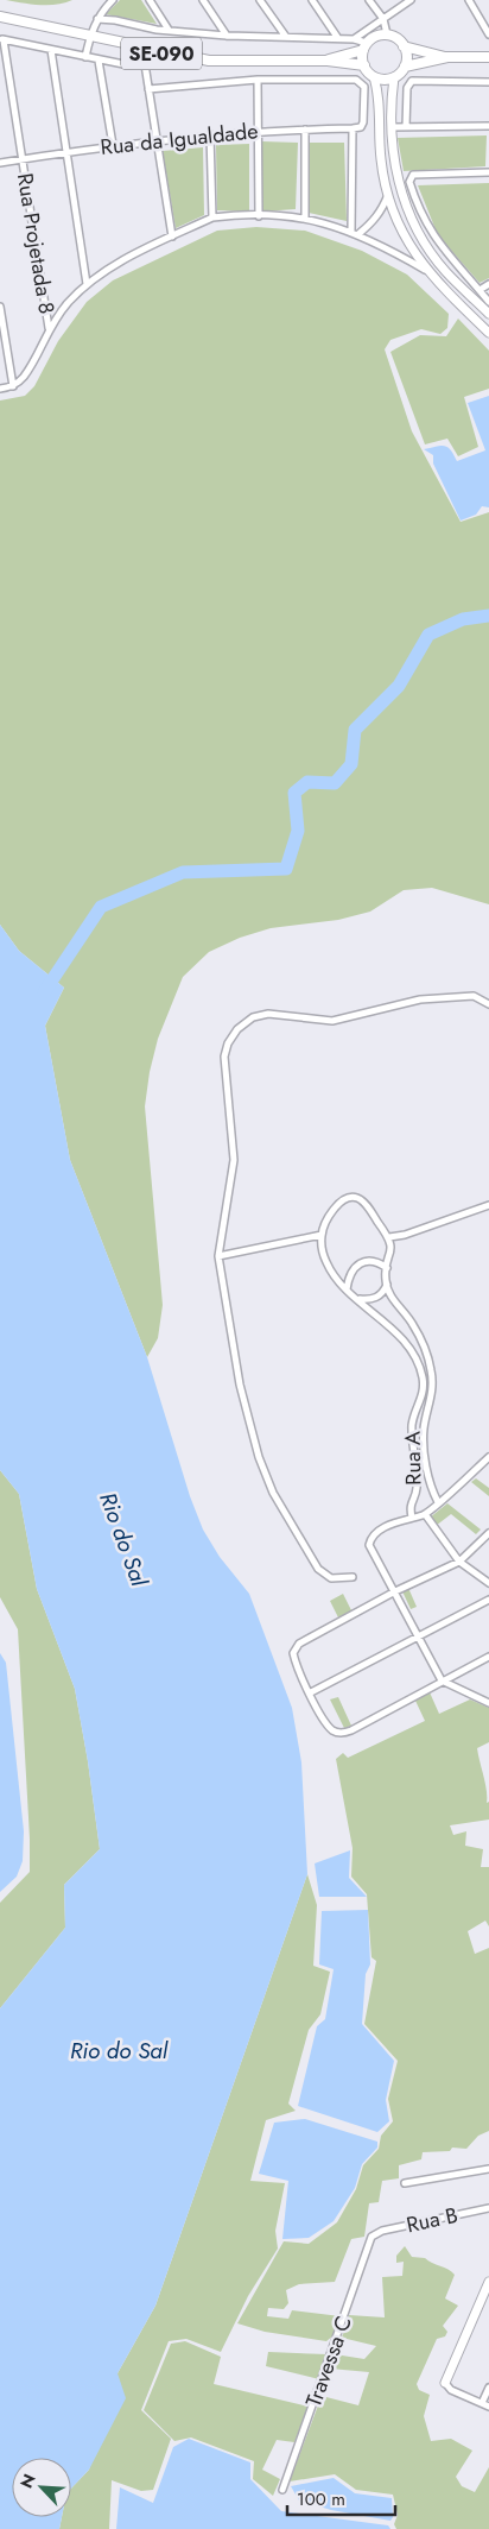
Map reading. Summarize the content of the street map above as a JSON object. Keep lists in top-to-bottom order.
{
  "streets": {
    "main road": ["SE-090"],
    "street": [
      "Rua da Igualdade",
      "Rua Projetada 8",
      "Rua A",
      "Rua B",
      "Travessa C"
    ]
  },
  "crossings": [
    ["Rua da Igualdade", "Rua Projetada 8"],
    ["Rua B", "Travessa C"]
  ],
  "water": ["Rio do Sal"],
  "scale_bar": "100 m",
  "north": "top left"
}
